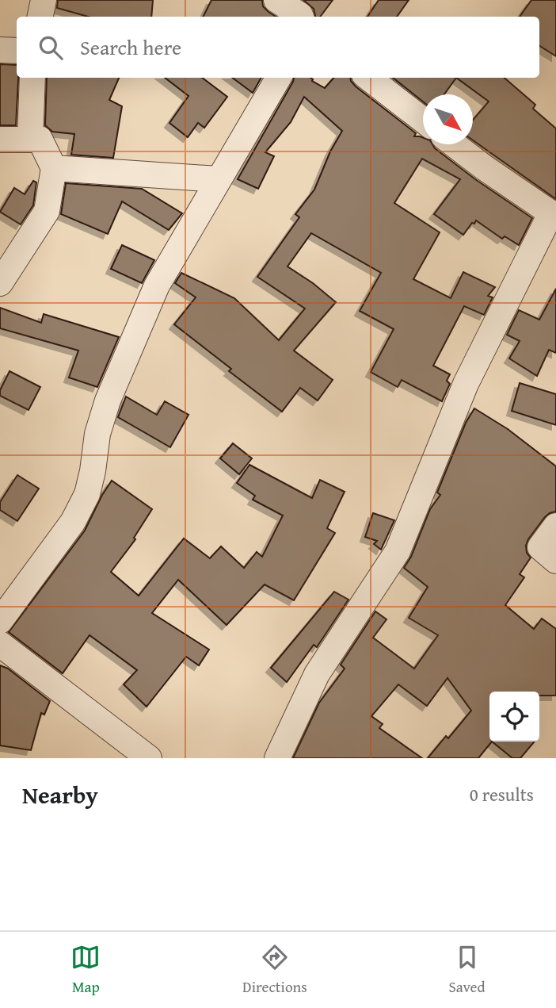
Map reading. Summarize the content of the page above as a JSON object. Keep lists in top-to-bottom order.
{
  "north": "bottom right",
  "page": {
    "search": "Search here",
    "heading": ["Nearby", "0 results"],
    "nav": ["Map", "Directions", "Saved"]
  }
}
